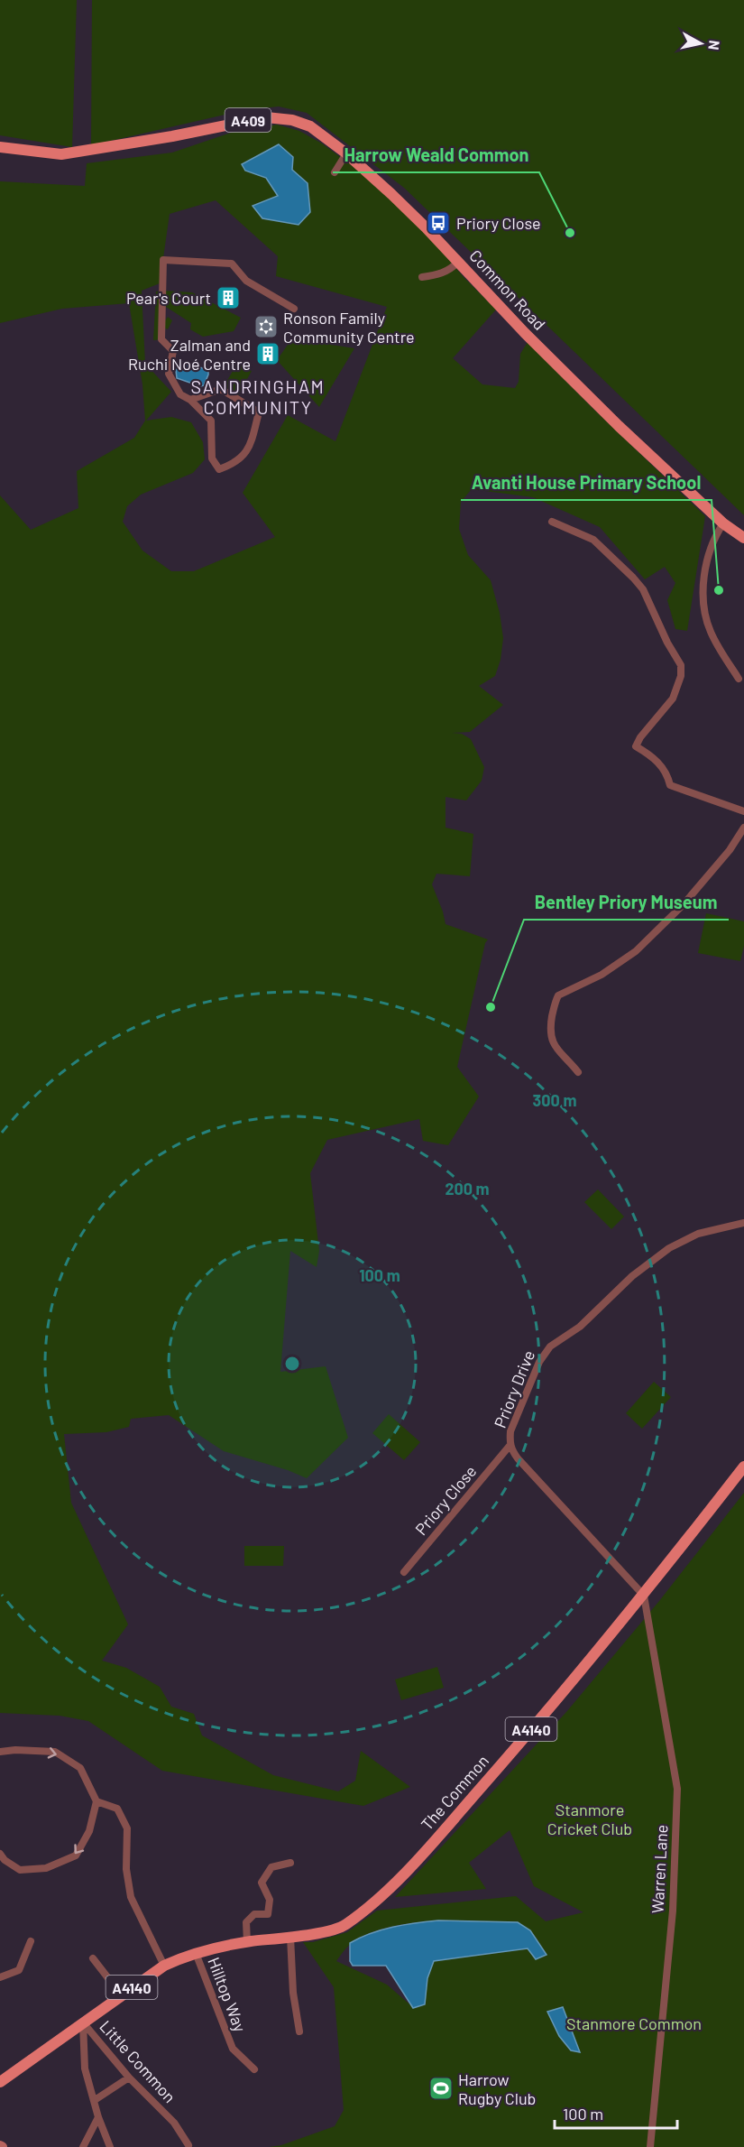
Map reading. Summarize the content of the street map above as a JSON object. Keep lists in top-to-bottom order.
{
  "streets": {
    "main road": [
      "A409",
      "Common Road",
      "A4140",
      "The Common"
    ],
    "street": [
      "Priory Drive",
      "Priory Close",
      "Warren Lane",
      "Hilltop Way",
      "Little Common"
    ]
  },
  "crossings": [
    ["Priory Drive", "Priory Close"],
    ["Priory Drive", "The Common"],
    ["Priory Drive", "Warren Lane"],
    ["A4140", "The Common"],
    ["A4140", "Little Common"],
    ["The Common", "Warren Lane"],
    ["The Common", "Hilltop Way"]
  ],
  "districts": ["SANDRINGHAM COMMUNITY"],
  "parks": ["Stanmore Cricket Club", "Stanmore Common"],
  "places": {
    "bus stop": ["Priory Close"],
    "other": ["Harrow Weald Common", "Avanti House Primary School", "Bentley Priory Museum"],
    "building": ["Pear's Court", "Zalman and Ruchi Noé Centre"],
    "synagogue": ["Ronson Family Community Centre"],
    "sports": ["Harrow Rugby Club"]
  },
  "scale_bar": "100 m",
  "north": "right",
  "rings": ["300 m", "200 m", "100 m"]
}
